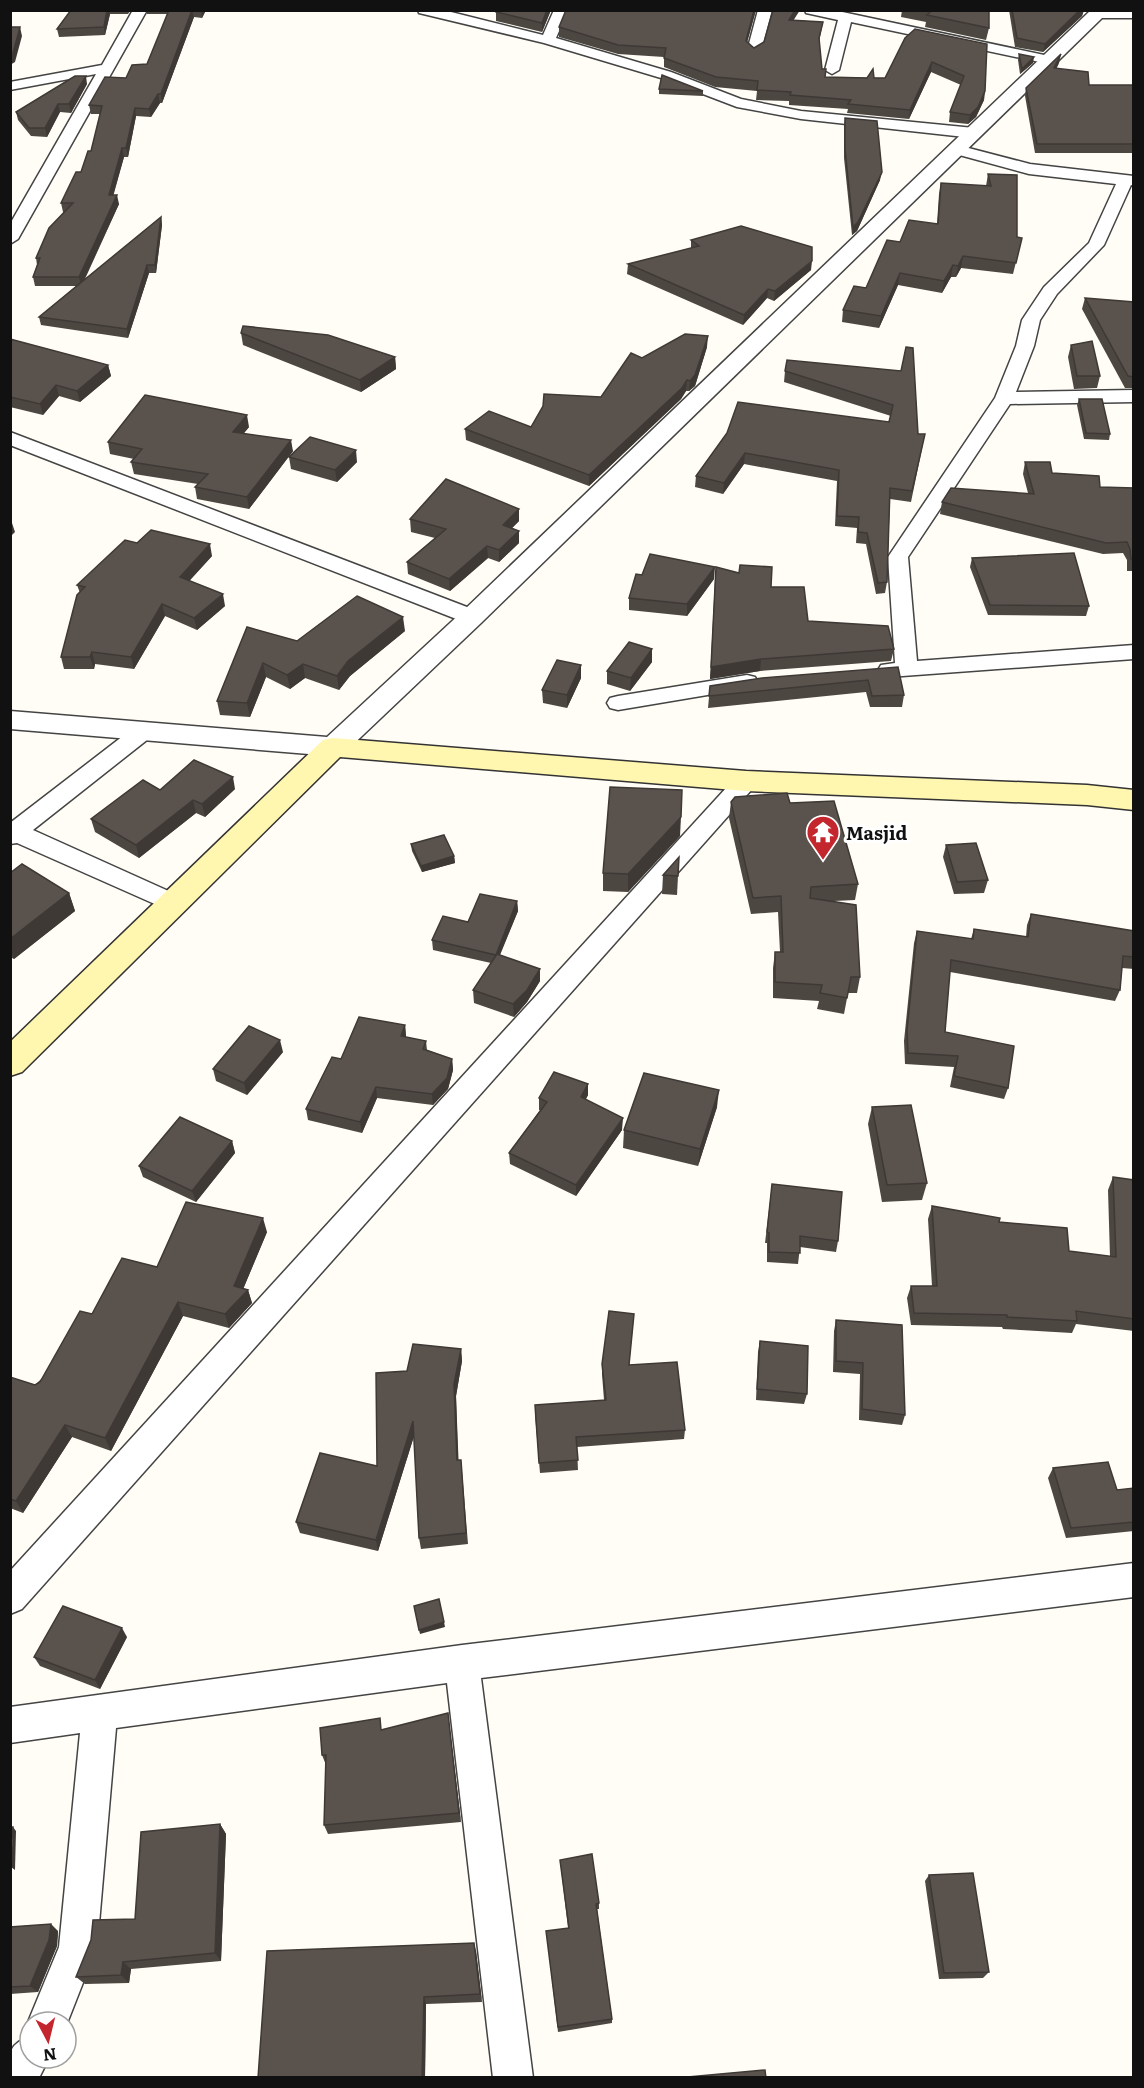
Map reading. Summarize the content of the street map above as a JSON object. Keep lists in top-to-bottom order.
{
  "places": {
    "temple": ["Masjid"]
  },
  "north": "bottom"
}
